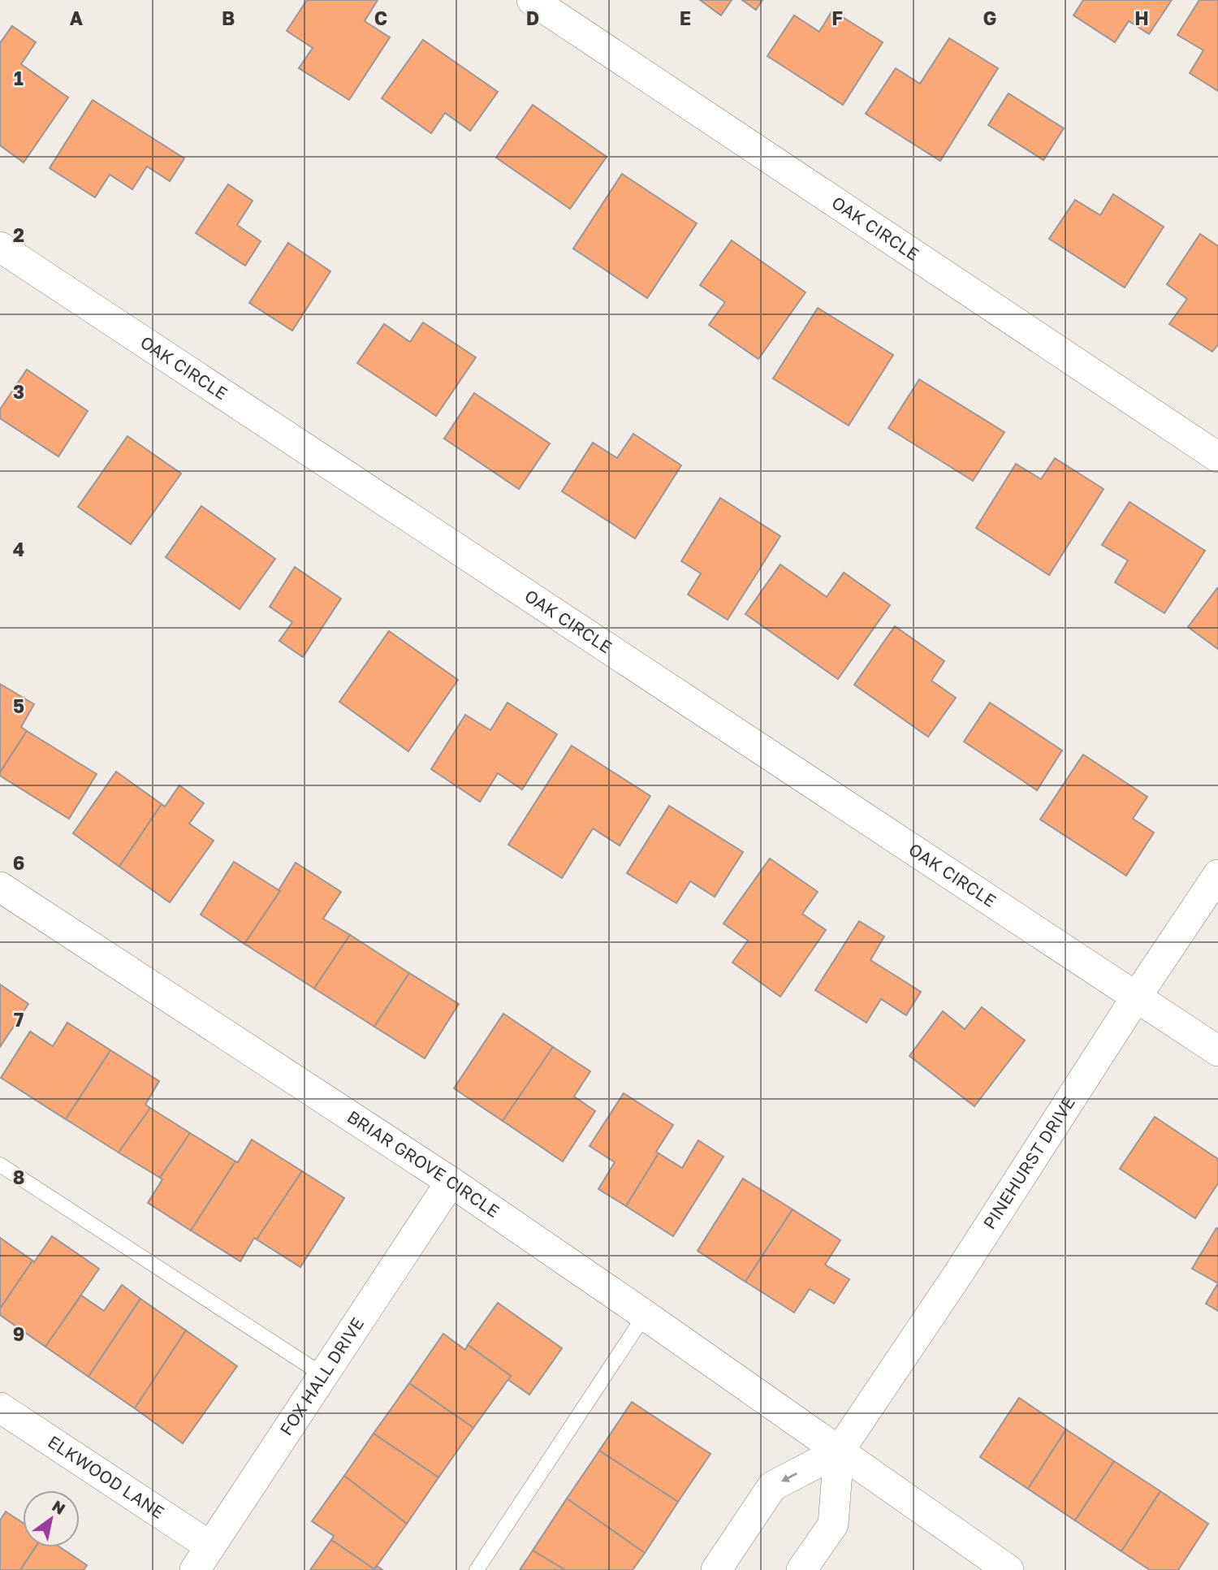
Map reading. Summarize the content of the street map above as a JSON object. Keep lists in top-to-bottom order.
{
  "streets": {
    "street": [
      "OAK CIRCLE",
      "PINEHURST DRIVE",
      "BRIAR GROVE CIRCLE",
      "FOX HALL DRIVE",
      "ELKWOOD LANE"
    ]
  },
  "crossings": [
    ["OAK CIRCLE", "PINEHURST DRIVE"],
    ["PINEHURST DRIVE", "BRIAR GROVE CIRCLE"],
    ["BRIAR GROVE CIRCLE", "FOX HALL DRIVE"],
    ["FOX HALL DRIVE", "ELKWOOD LANE"]
  ],
  "north": "top right",
  "grid": {
    "columns": [
      "A",
      "B",
      "C",
      "D",
      "E",
      "F",
      "G",
      "H"
    ],
    "rows": [
      "1",
      "2",
      "3",
      "4",
      "5",
      "6",
      "7",
      "8",
      "9"
    ]
  }
}
